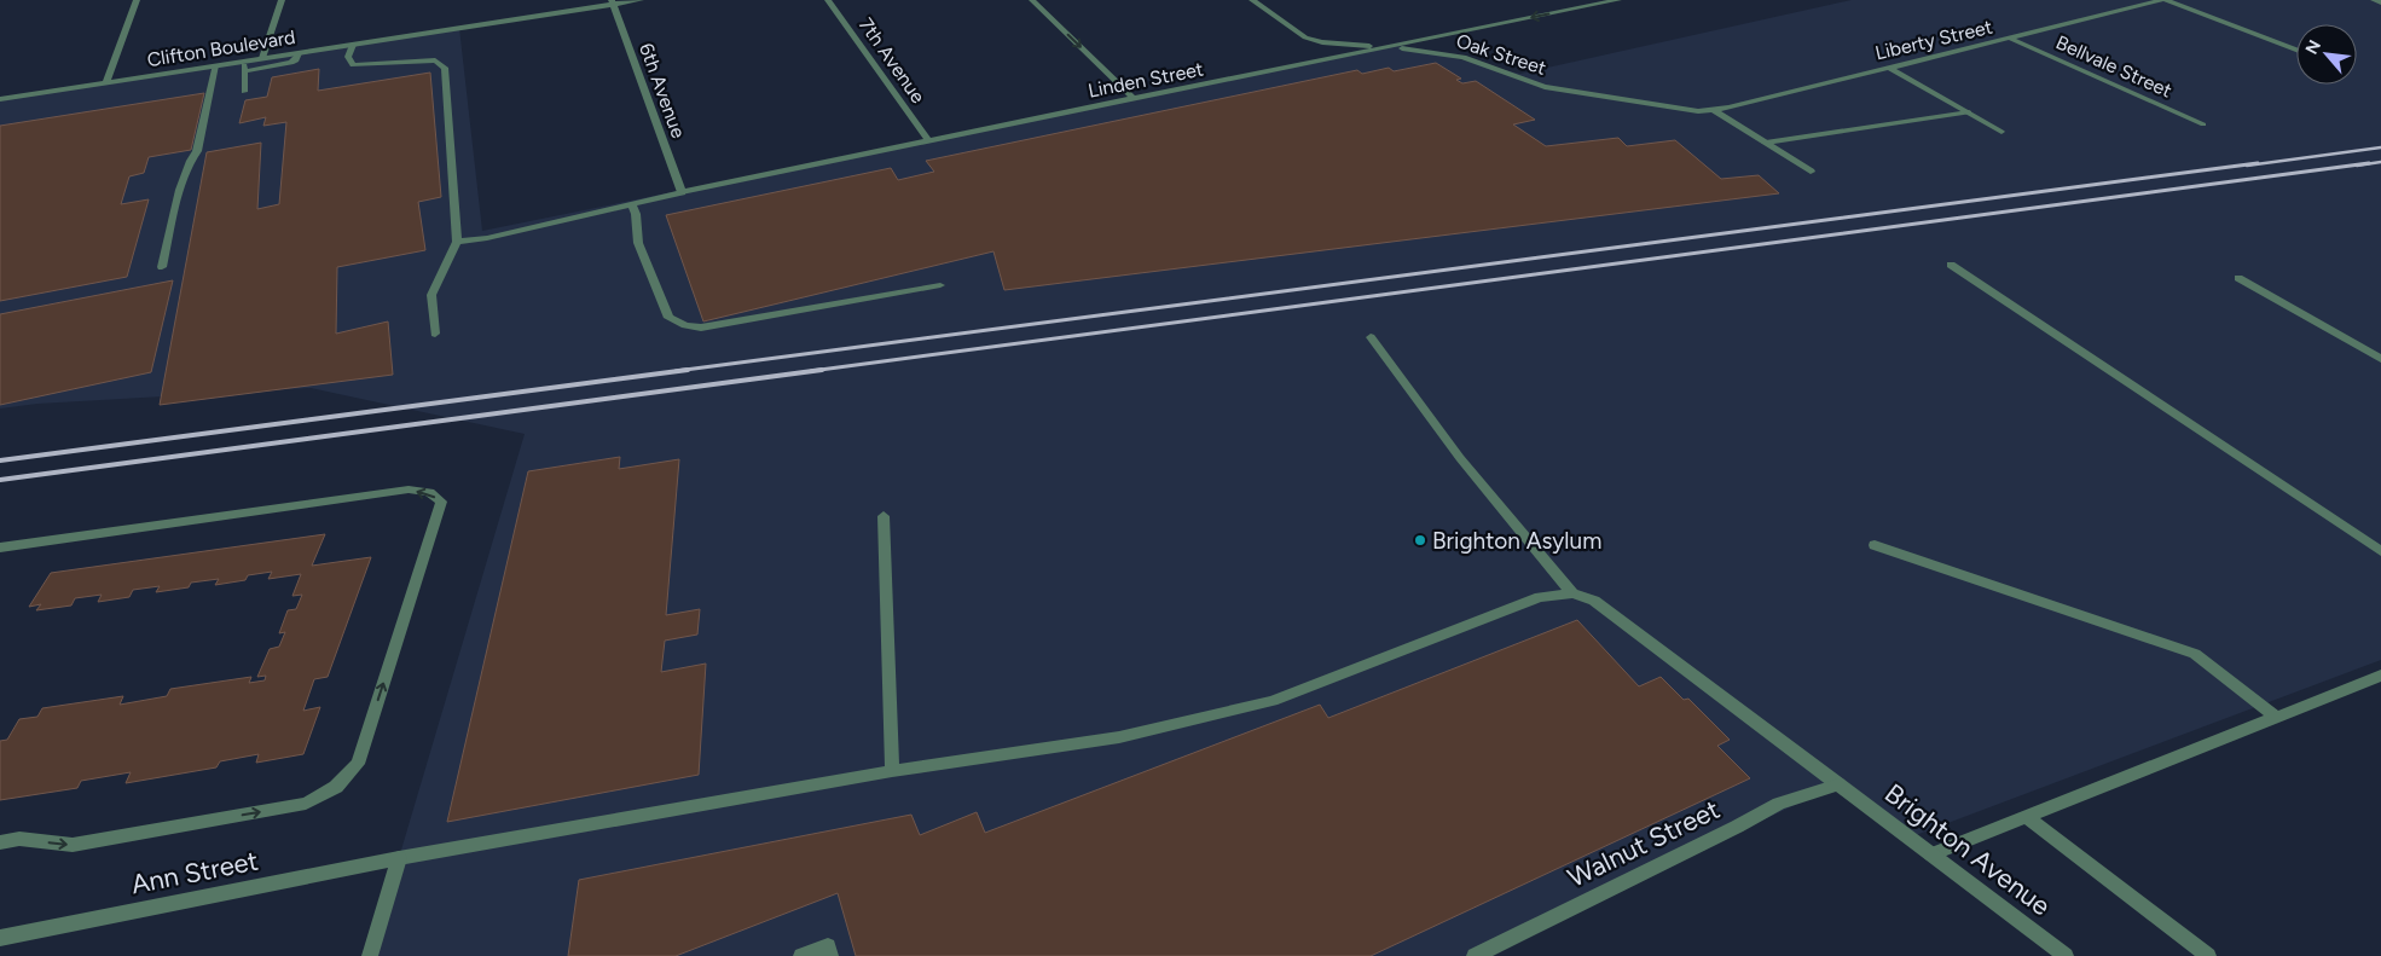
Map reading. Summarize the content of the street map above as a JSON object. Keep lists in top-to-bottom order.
{
  "streets": {
    "street": [
      "Liberty Street",
      "Clifton Boulevard",
      "Oak Street",
      "7th Avenue",
      "Bellvale Street",
      "Linden Street",
      "6th Avenue",
      "Walnut Street",
      "Brighton Avenue",
      "Ann Street"
    ]
  },
  "crossings": [
    ["Liberty Street", "Oak Street"],
    ["Liberty Street", "Bellvale Street"],
    ["Clifton Boulevard", "6th Avenue"],
    ["Oak Street", "Linden Street"],
    ["7th Avenue", "Linden Street"],
    ["Linden Street", "6th Avenue"],
    ["Walnut Street", "Brighton Avenue"],
    ["Brighton Avenue", "Ann Street"]
  ],
  "places": ["Brighton Asylum"],
  "north": "top left"
}
